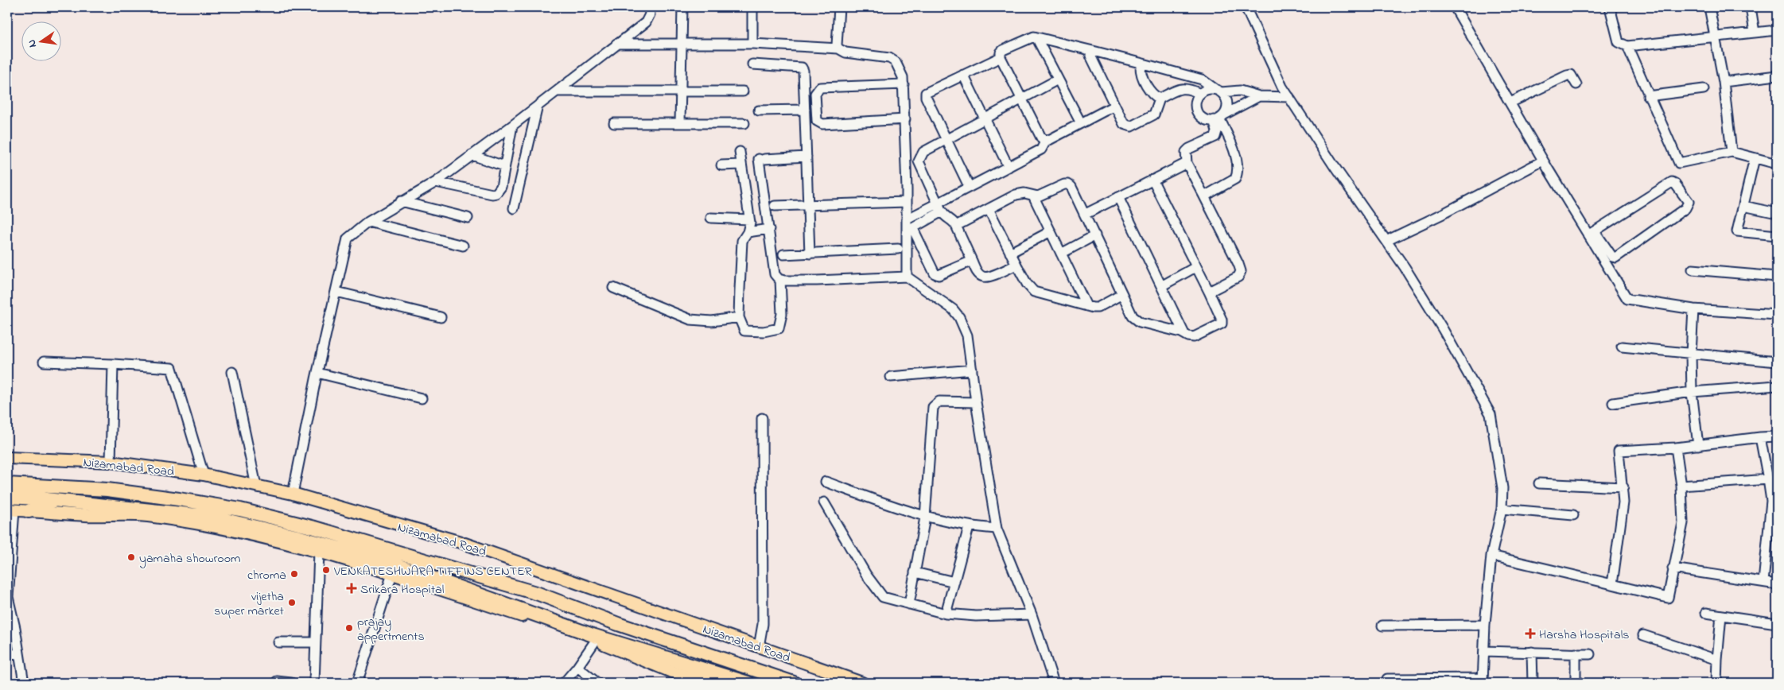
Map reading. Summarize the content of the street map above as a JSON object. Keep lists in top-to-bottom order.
{
  "streets": {
    "highway": ["Nizamabad Road"]
  },
  "places": {
    "other": [
      "yamaha showroom",
      "VENKATESHWARA TIFFINS CENTER",
      "chroma",
      "vijetha super market",
      "prajay appertments"
    ],
    "health": ["Srikara Hospital", "Harsha Hospitals"]
  },
  "north": "left"
}
